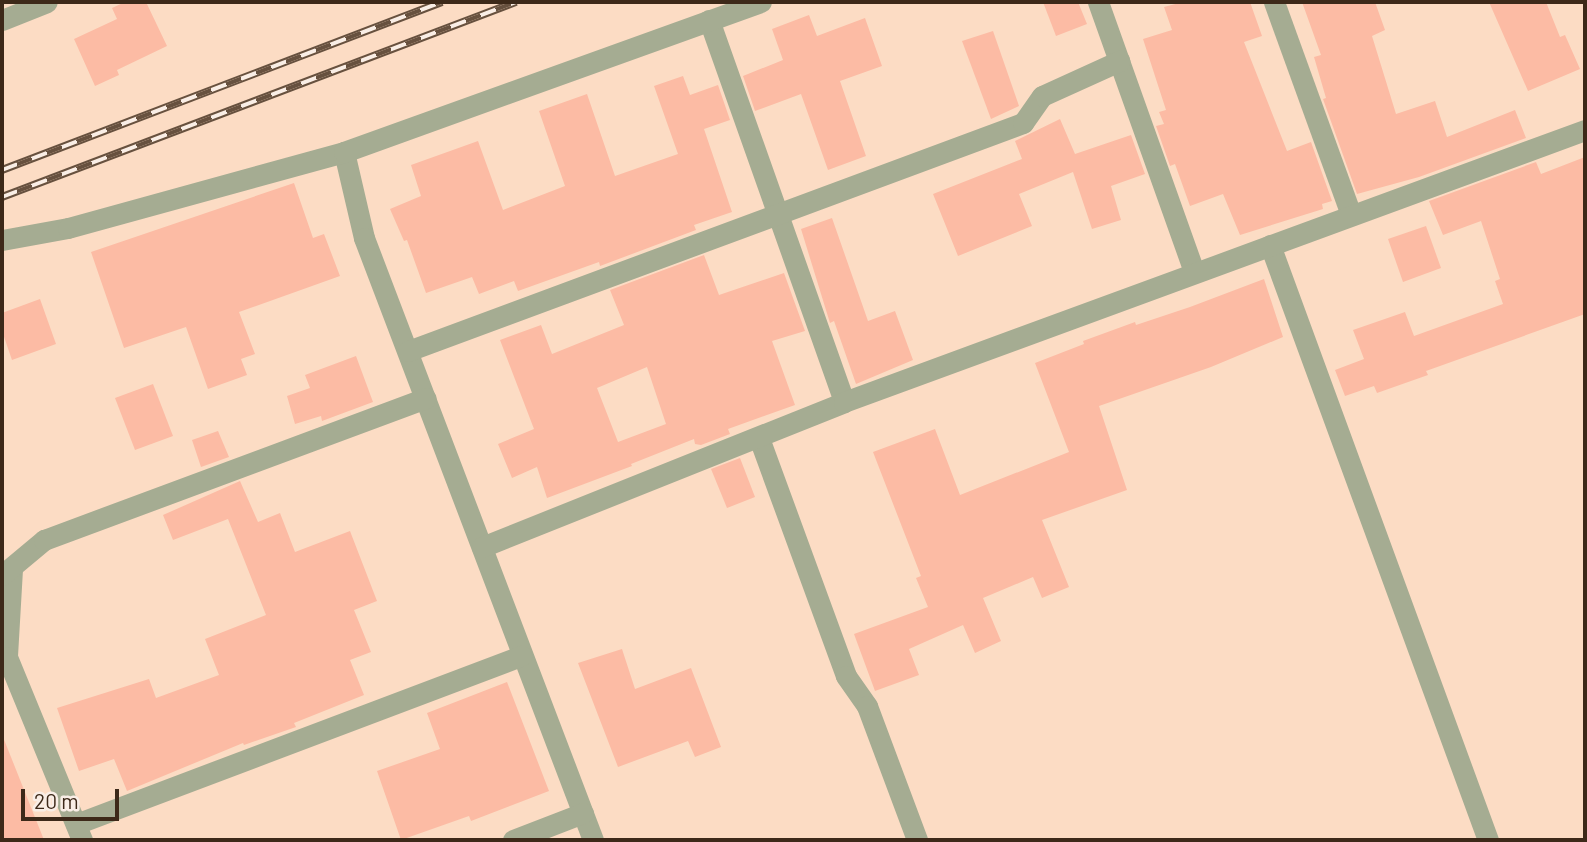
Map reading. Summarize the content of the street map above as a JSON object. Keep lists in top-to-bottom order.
{
  "scale_bar": "20 m"
}
